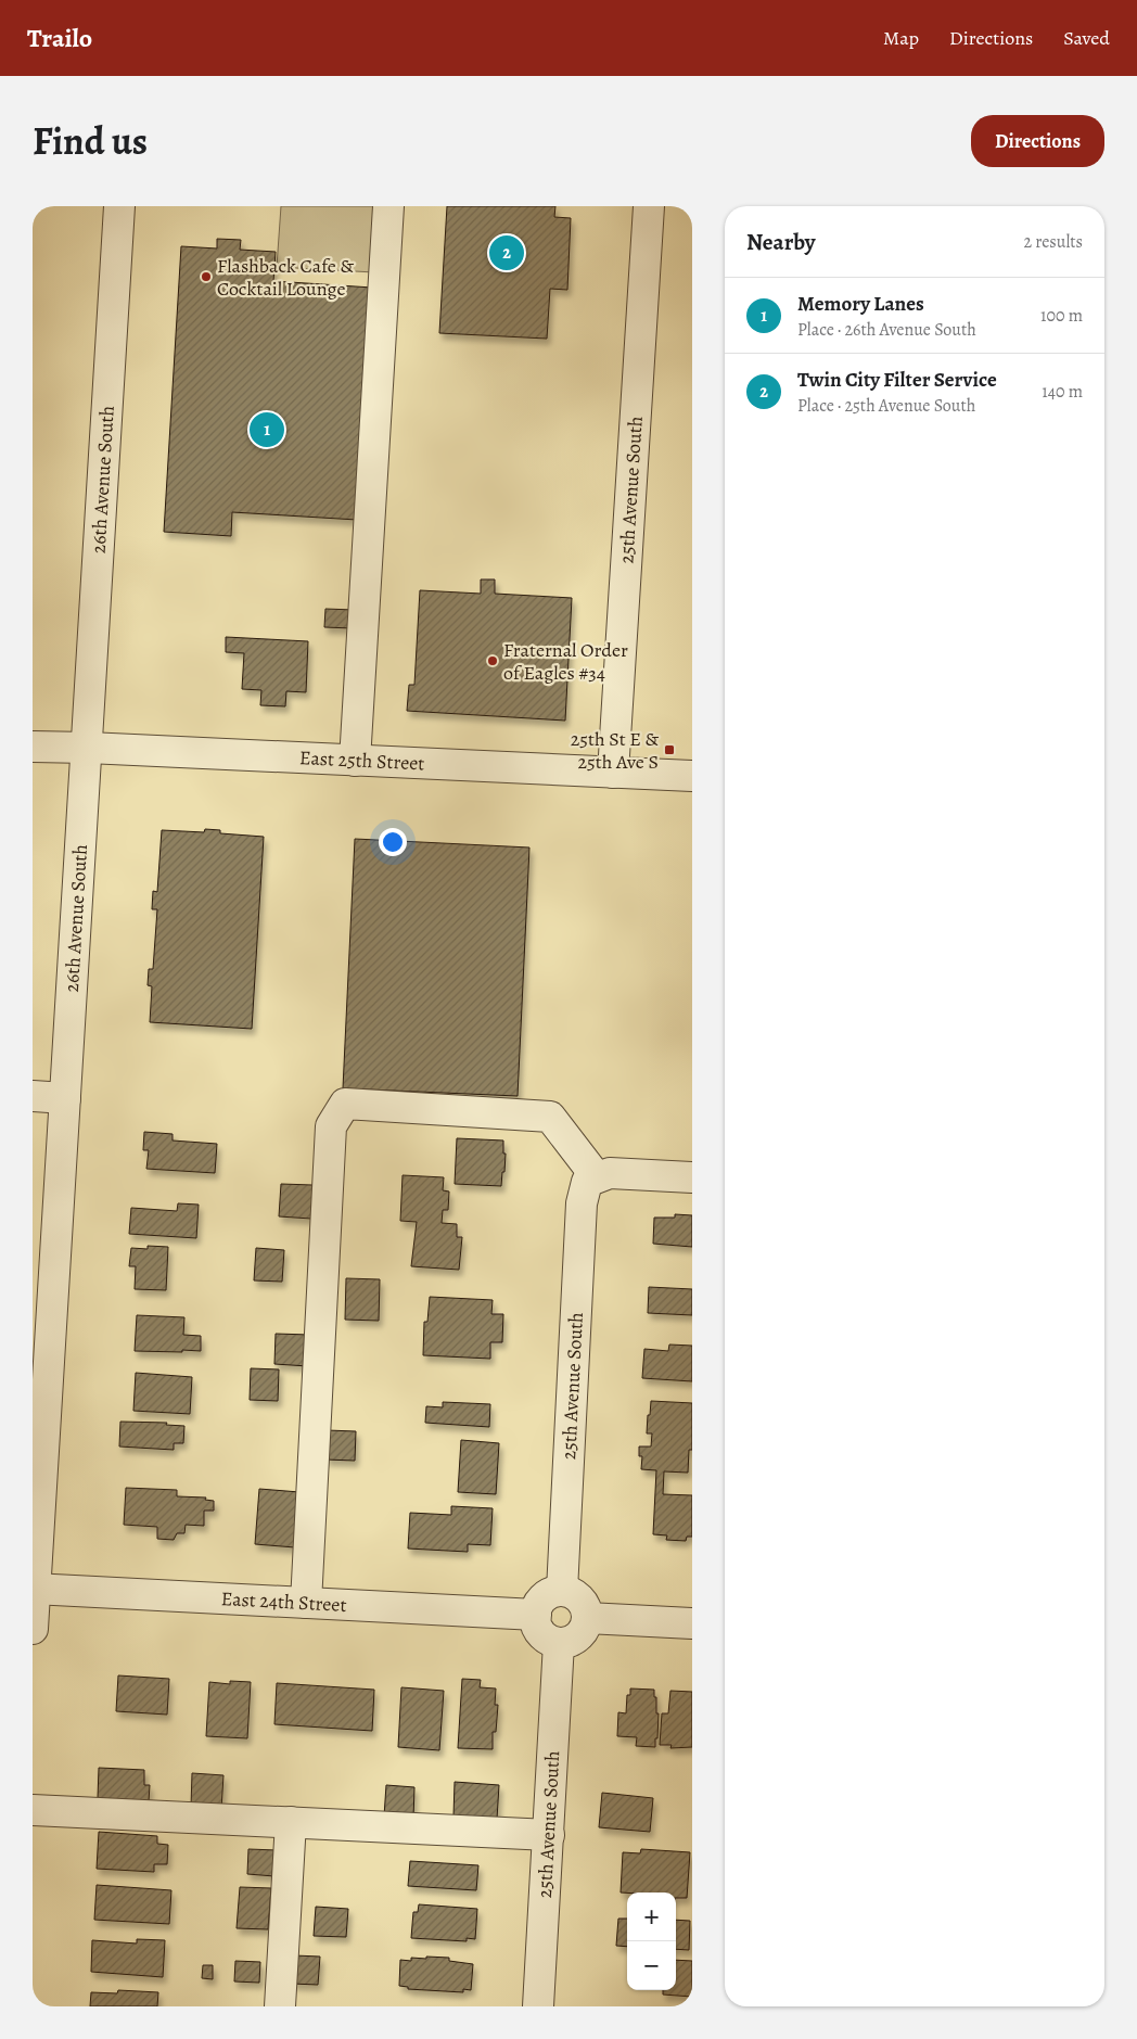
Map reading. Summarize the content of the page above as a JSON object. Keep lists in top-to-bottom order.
{
  "streets": {
    "street": [
      "26th Avenue South",
      "25th Avenue South",
      "East 25th Street",
      "East 24th Street"
    ]
  },
  "crossings": [
    ["26th Avenue South", "East 25th Street"],
    ["26th Avenue South", "East 24th Street"],
    ["25th Avenue South", "East 25th Street"],
    ["25th Avenue South", "East 24th Street"]
  ],
  "places": {
    "other": ["Flashback Cafe & Cocktail Lounge", "Fraternal Order of Eagles #34"],
    "transit": ["25th St E & 25th Ave S"]
  },
  "page": {
    "header": "Trailo",
    "nav": ["Map", "Directions", "Saved"],
    "title": "Find us",
    "buttons": "Directions",
    "heading": ["Nearby", "2 results"],
    "pins": ["2", "1"],
    "list": [
      {
        "mark": "1",
        "name": "Memory Lanes",
        "note": "Place · 26th Avenue South",
        "value": "100 m"
      },
      {
        "mark": "2",
        "name": "Twin City Filter Service",
        "note": "Place · 25th Avenue South",
        "value": "140 m"
      }
    ],
    "map_buttons": ["+", "−"]
  }
}
